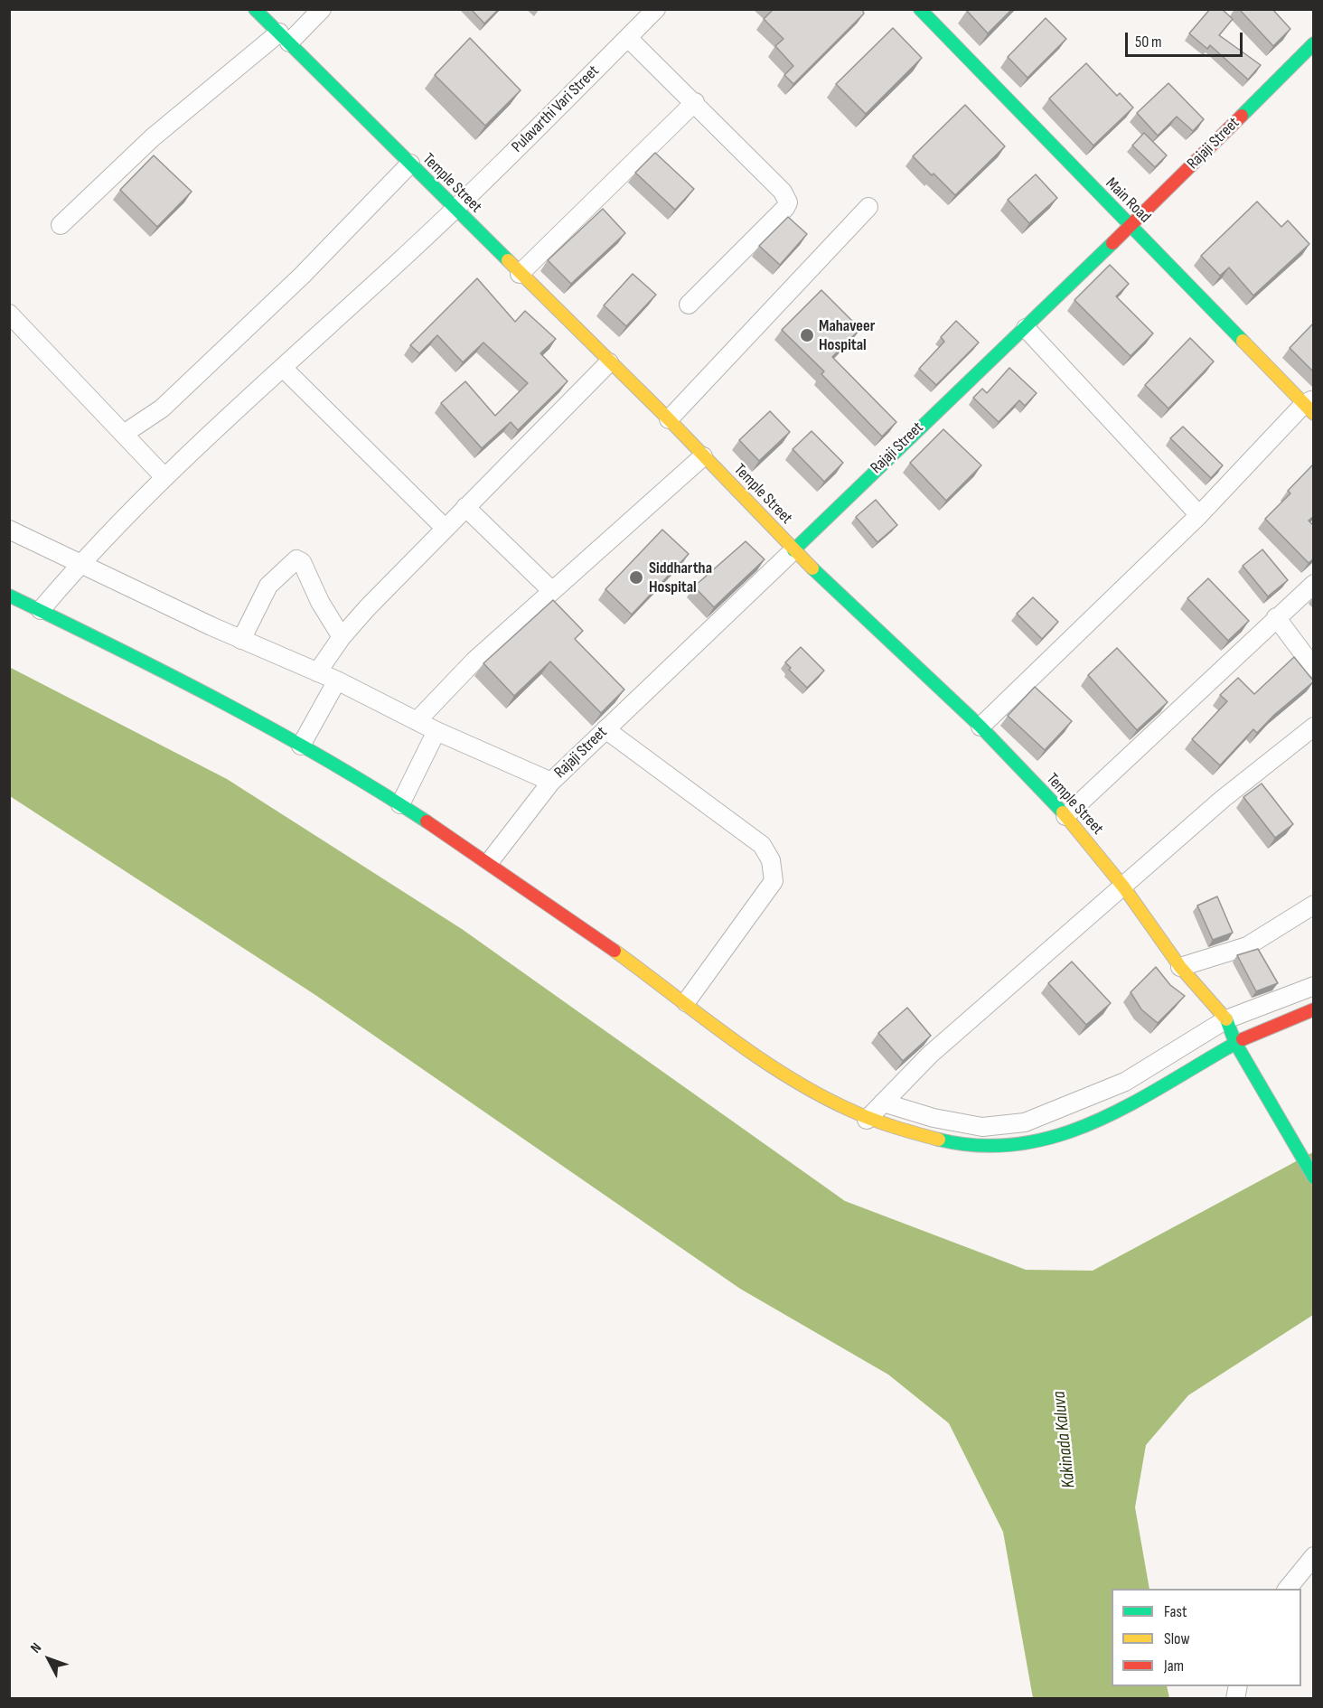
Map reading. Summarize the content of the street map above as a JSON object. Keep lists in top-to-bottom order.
{
  "streets": {
    "main road": ["Rajaji Street", "Temple Street", "Main Road"],
    "street": ["Pulavarthi Vari Street"]
  },
  "crossings": [
    ["Pulavarthi Vari Street", "Temple Street"],
    ["Rajaji Street", "Temple Street"],
    ["Rajaji Street", "Main Road"]
  ],
  "water": ["Kakinada Kaluva"],
  "places": ["Mahaveer Hospital", "Siddhartha Hospital"],
  "legend": ["Fast", "Slow", "Jam"],
  "scale_bar": "50 m",
  "north": "top left"
}
